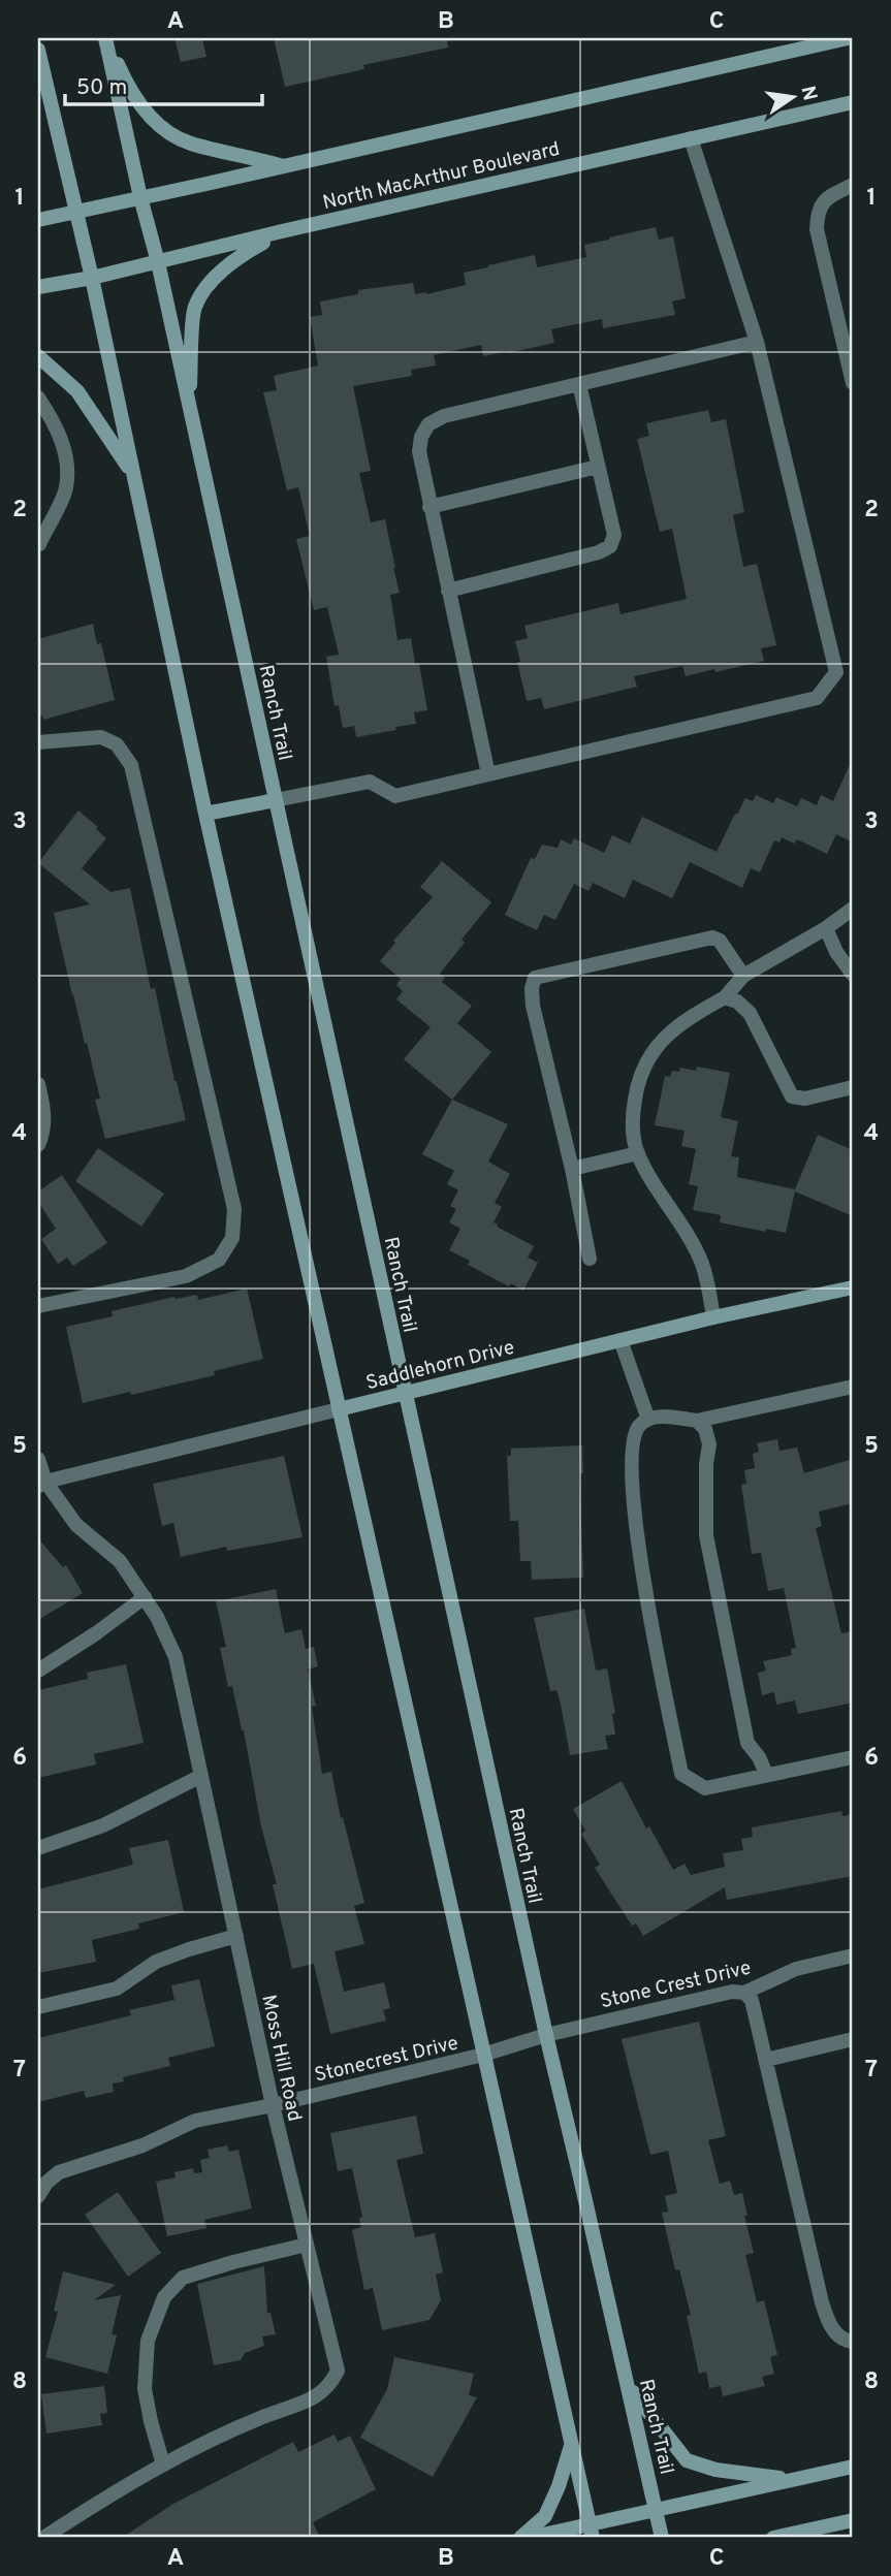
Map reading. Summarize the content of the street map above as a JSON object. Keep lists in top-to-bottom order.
{
  "streets": {
    "main road": ["North MacArthur Boulevard", "Ranch Trail", "Saddlehorn Drive"],
    "street": ["Stone Crest Drive", "Moss Hill Road", "Stonecrest Drive"]
  },
  "crossings": [
    ["North MacArthur Boulevard", "Ranch Trail"],
    ["Ranch Trail", "Saddlehorn Drive"],
    ["Ranch Trail", "Stone Crest Drive"],
    ["Ranch Trail", "Stonecrest Drive"],
    ["Saddlehorn Drive", "Moss Hill Road"],
    ["Stone Crest Drive", "Stonecrest Drive"],
    ["Moss Hill Road", "Stonecrest Drive"]
  ],
  "scale_bar": "50 m",
  "north": "right",
  "grid": {
    "columns": ["A", "B", "C"],
    "rows": [
      "1",
      "2",
      "3",
      "4",
      "5",
      "6",
      "7",
      "8"
    ]
  }
}
